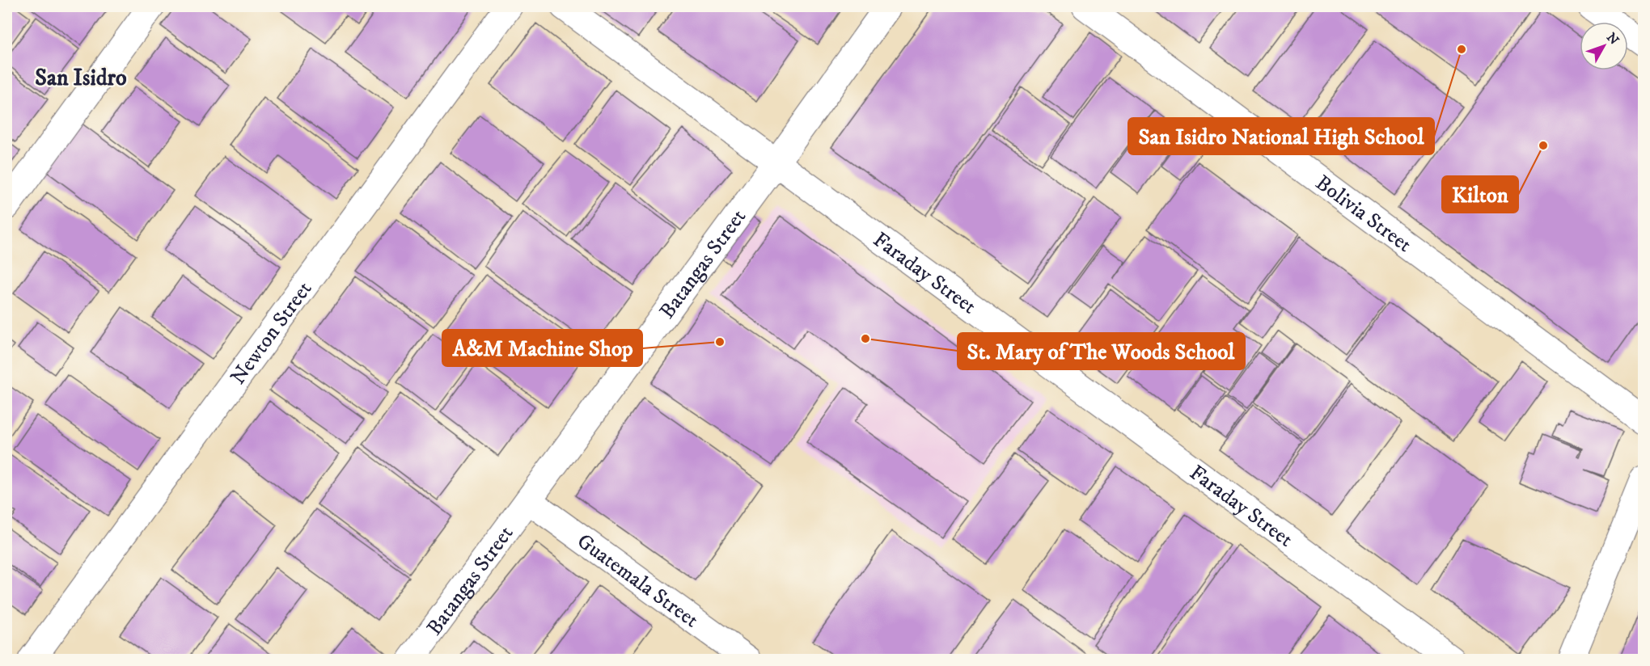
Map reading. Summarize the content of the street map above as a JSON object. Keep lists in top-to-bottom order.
{
  "streets": {
    "street": [
      "Bolivia Street",
      "Batangas Street",
      "Faraday Street",
      "Newton Street",
      "Guatemala Street"
    ]
  },
  "crossings": [
    ["Batangas Street", "Faraday Street"],
    ["Batangas Street", "Guatemala Street"]
  ],
  "districts": ["San Isidro"],
  "places": [
    "San Isidro National High School",
    "Kilton",
    "St. Mary of The Woods School",
    "A&M Machine Shop"
  ],
  "north": "top right"
}
